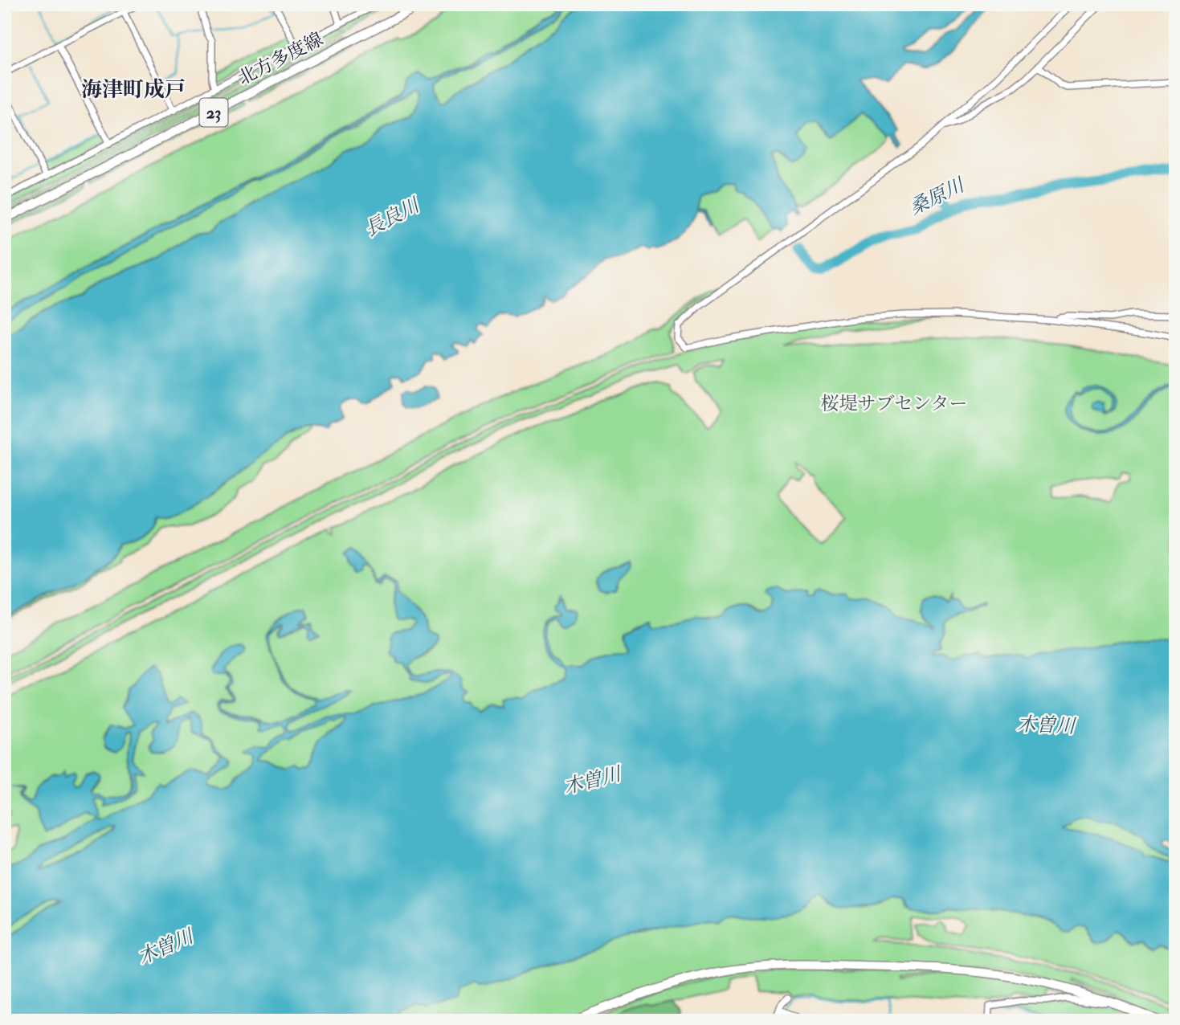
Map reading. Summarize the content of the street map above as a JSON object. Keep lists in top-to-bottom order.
{
  "streets": {
    "street": ["北方多度線", "23"]
  },
  "districts": ["海津町成戸"],
  "water": ["桑原川", "長良川", "木曽川"],
  "parks": ["桜堤サブセンター"]
}
